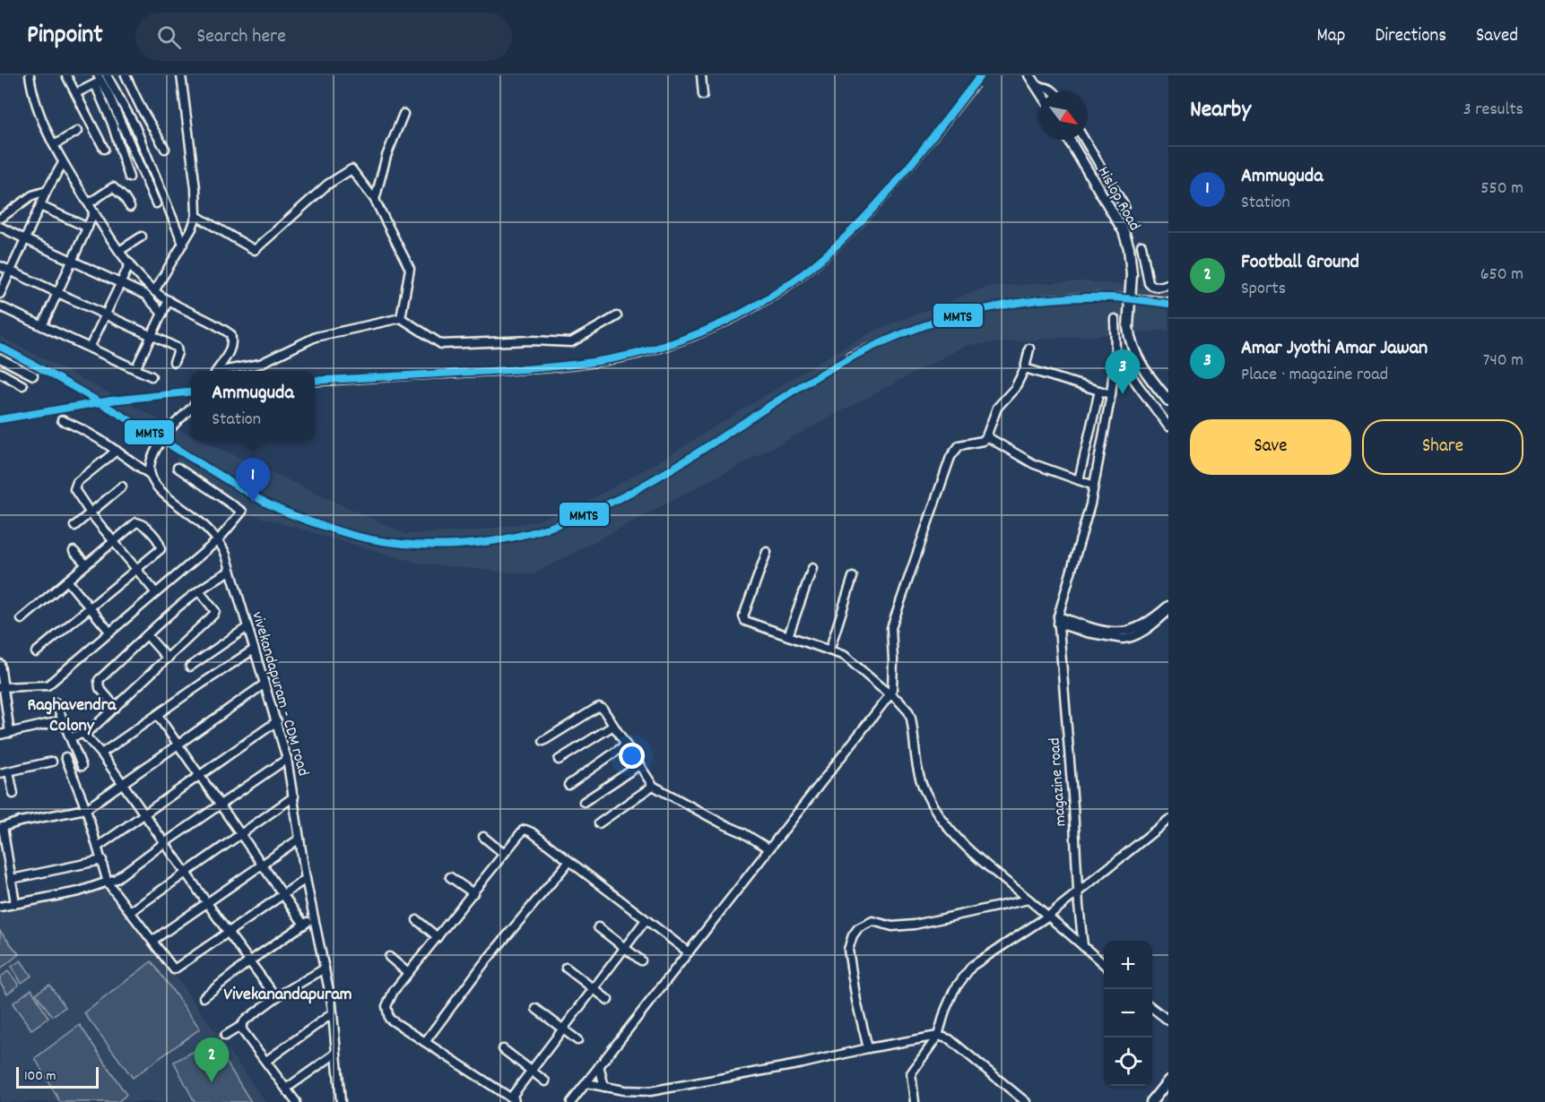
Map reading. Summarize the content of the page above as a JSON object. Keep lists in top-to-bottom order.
{
  "streets": {
    "main road": ["Hislop Road"],
    "street": ["vivekandapuram - CDM road", "magazine road"]
  },
  "districts": ["Raghavendra Colony", "Vivekanandapuram"],
  "lines": ["transit line MMTS"],
  "scale_bar": "100 m",
  "north": "bottom right",
  "page": {
    "header": "Pinpoint",
    "search": "Search here",
    "nav": ["Map", "Directions", "Saved"],
    "heading": ["Nearby", "3 results"],
    "list": [
      {
        "mark": "1",
        "name": "Ammuguda",
        "note": "Station",
        "value": "550 m"
      },
      {
        "mark": "2",
        "name": "Football Ground",
        "note": "Sports",
        "value": "650 m"
      },
      {
        "mark": "3",
        "name": "Amar Jyothi Amar Jawan",
        "note": "Place · magazine road",
        "value": "740 m"
      }
    ],
    "pins": ["3", "1", "2"],
    "popup": ["Ammuguda", "Station"],
    "buttons": ["Save", "Share"],
    "map_buttons": ["+", "−"],
    "scale": "100 m"
  }
}
